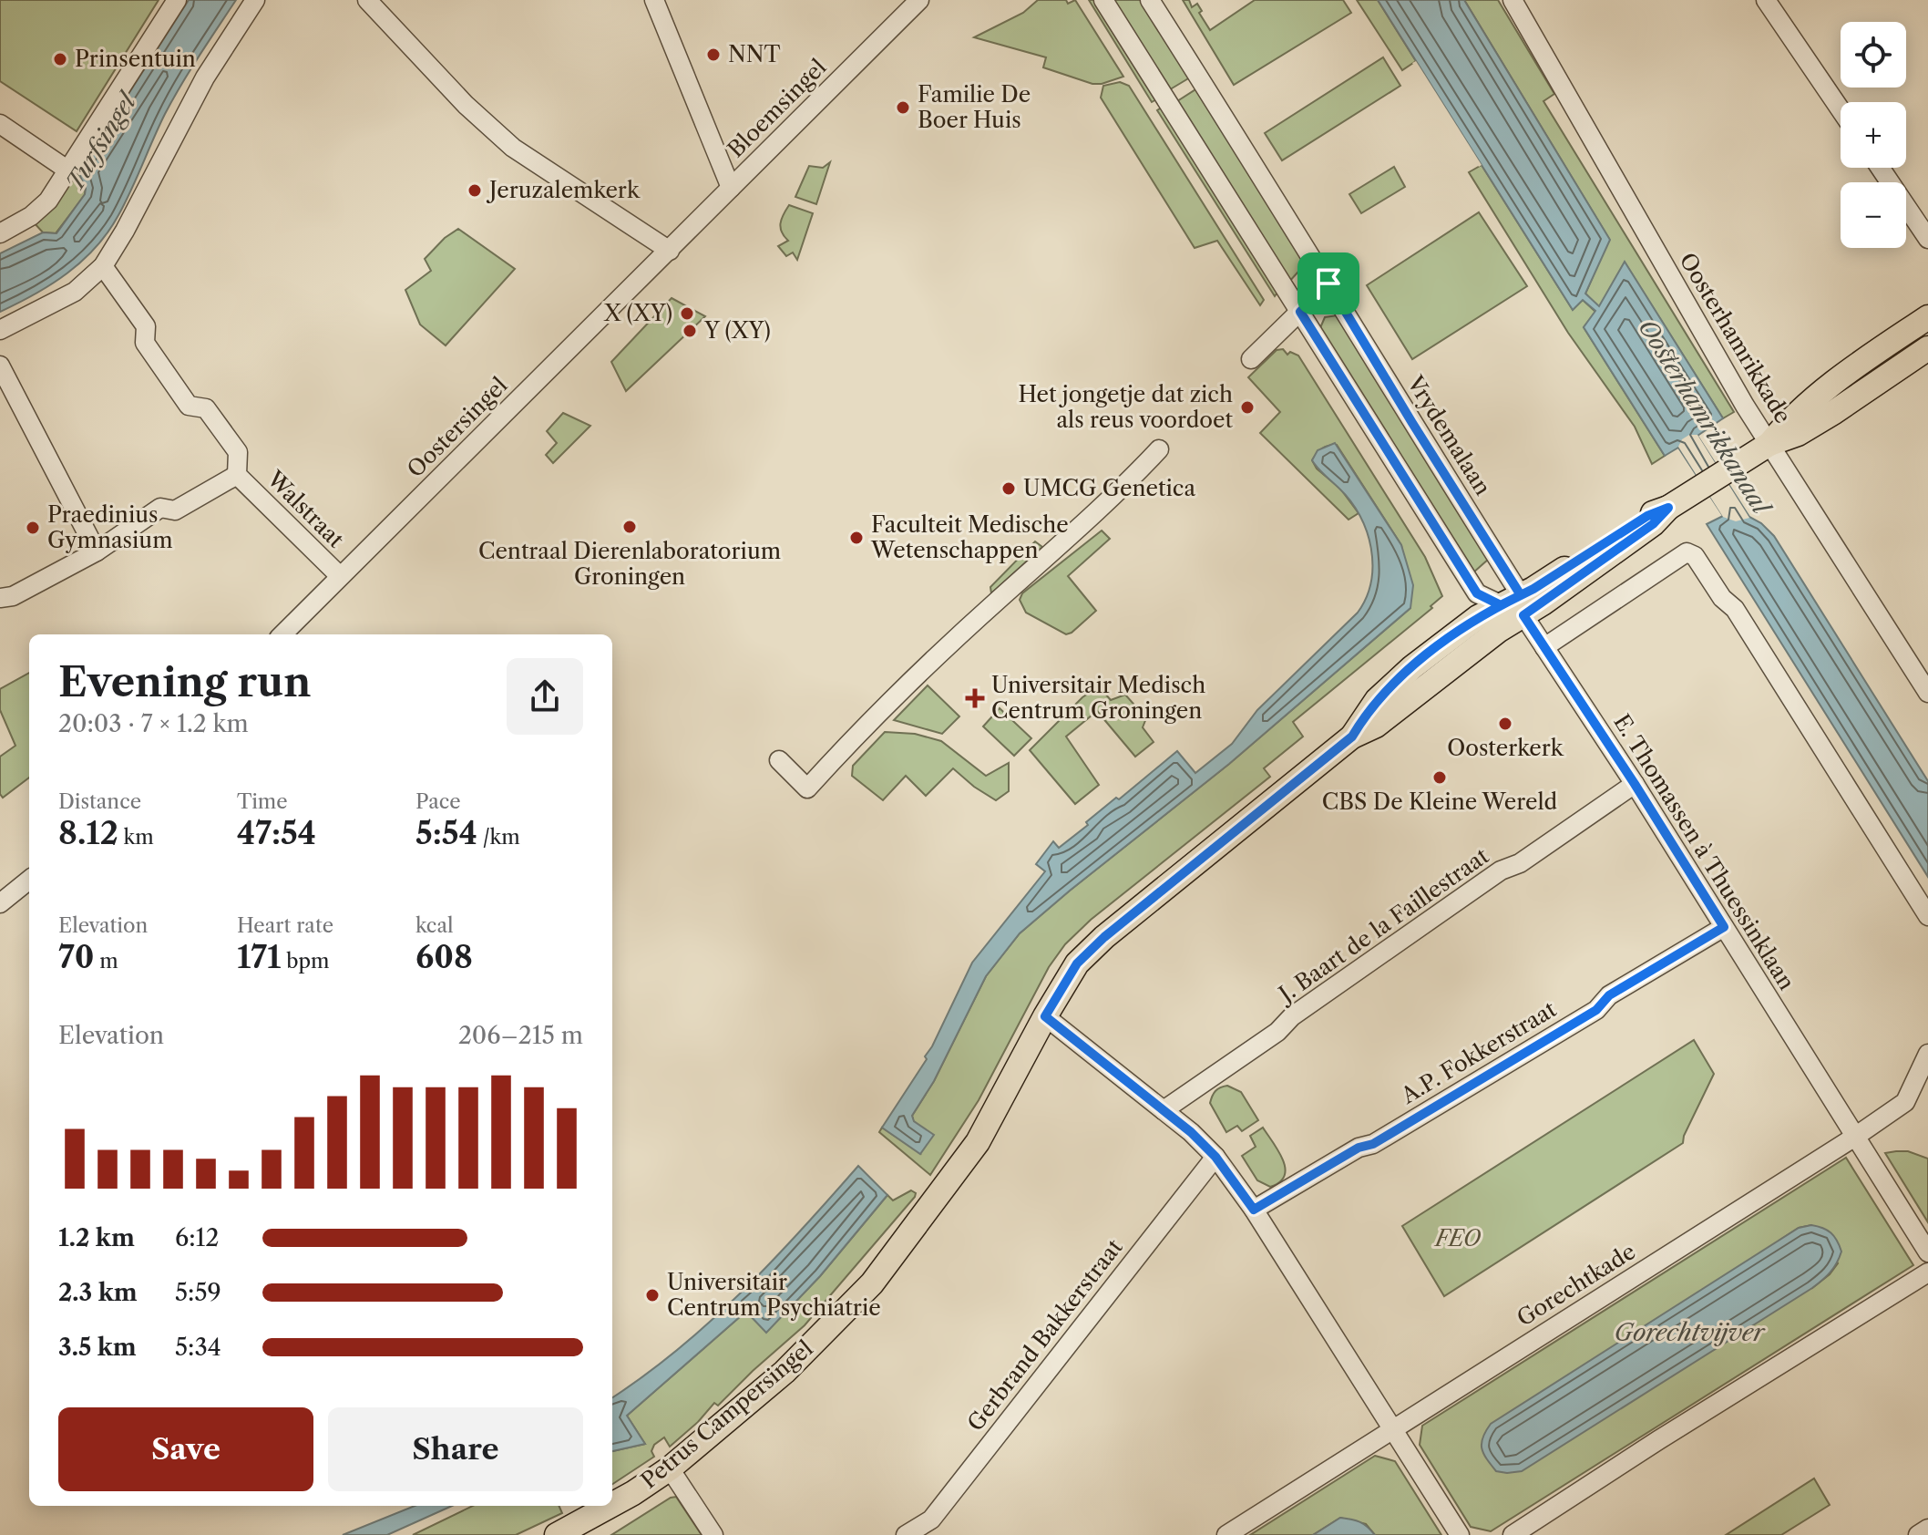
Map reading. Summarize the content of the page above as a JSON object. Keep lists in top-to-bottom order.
{
  "streets": {
    "main road": ["Petrus Campersingel"],
    "street": [
      "Bloemsingel",
      "Oosterhamrikkade",
      "Oostersingel",
      "Vrydemalaan",
      "Walstraat",
      "E. Thomassen à Thuessinklaan",
      "J. Baart de la Faillestraat",
      "A.P. Fokkerstraat",
      "Gorechtkade",
      "Gerbrand Bakkerstraat"
    ]
  },
  "crossings": [
    ["Bloemsingel", "Oostersingel"],
    ["Oosterhamrikkade", "Petrus Campersingel"],
    ["Oostersingel", "Walstraat"],
    ["Vrydemalaan", "E. Thomassen à Thuessinklaan"],
    ["Vrydemalaan", "Petrus Campersingel"],
    ["E. Thomassen à Thuessinklaan", "J. Baart de la Faillestraat"],
    ["E. Thomassen à Thuessinklaan", "A.P. Fokkerstraat"],
    ["E. Thomassen à Thuessinklaan", "Gorechtkade"],
    ["E. Thomassen à Thuessinklaan", "Petrus Campersingel"]
  ],
  "water": ["Turfsingel", "Oosterhamrikkanaal", "Gorechtvijver"],
  "parks": ["FEO"],
  "places": {
    "other": [
      "NNT",
      "Prinsentuin",
      "Familie De Boer Huis",
      "Jeruzalemkerk",
      "X (XY)",
      "Y (XY)",
      "Het jongetje dat zich als reus voordoet",
      "UMCG Genetica",
      "Centraal Dierenlaboratorium Groningen",
      "Praedinius Gymnasium",
      "Faculteit Medische Wetenschappen",
      "Oosterkerk",
      "CBS De Kleine Wereld",
      "Universitair Centrum Psychiatrie"
    ],
    "health": ["Universitair Medisch Centrum Groningen"]
  },
  "page": {
    "map_buttons": ["+", "−"],
    "heading": ["Evening run", "20:03 · 7 × 1.2 km"],
    "stats": [
      ["Distance", "8.12 km"],
      ["Time", "47:54"],
      ["Pace", "5:54 /km"],
      ["Elevation", "70 m"],
      ["Heart rate", "171 bpm"],
      ["kcal", "608"]
    ],
    "chart": ["Elevation", "206–215 m"],
    "list": [
      {
        "name": "1.2 km",
        "note": "6:12"
      },
      {
        "name": "2.3 km",
        "note": "5:59"
      },
      {
        "name": "3.5 km",
        "note": "5:34"
      }
    ],
    "buttons": ["Save", "Share"]
  }
}
